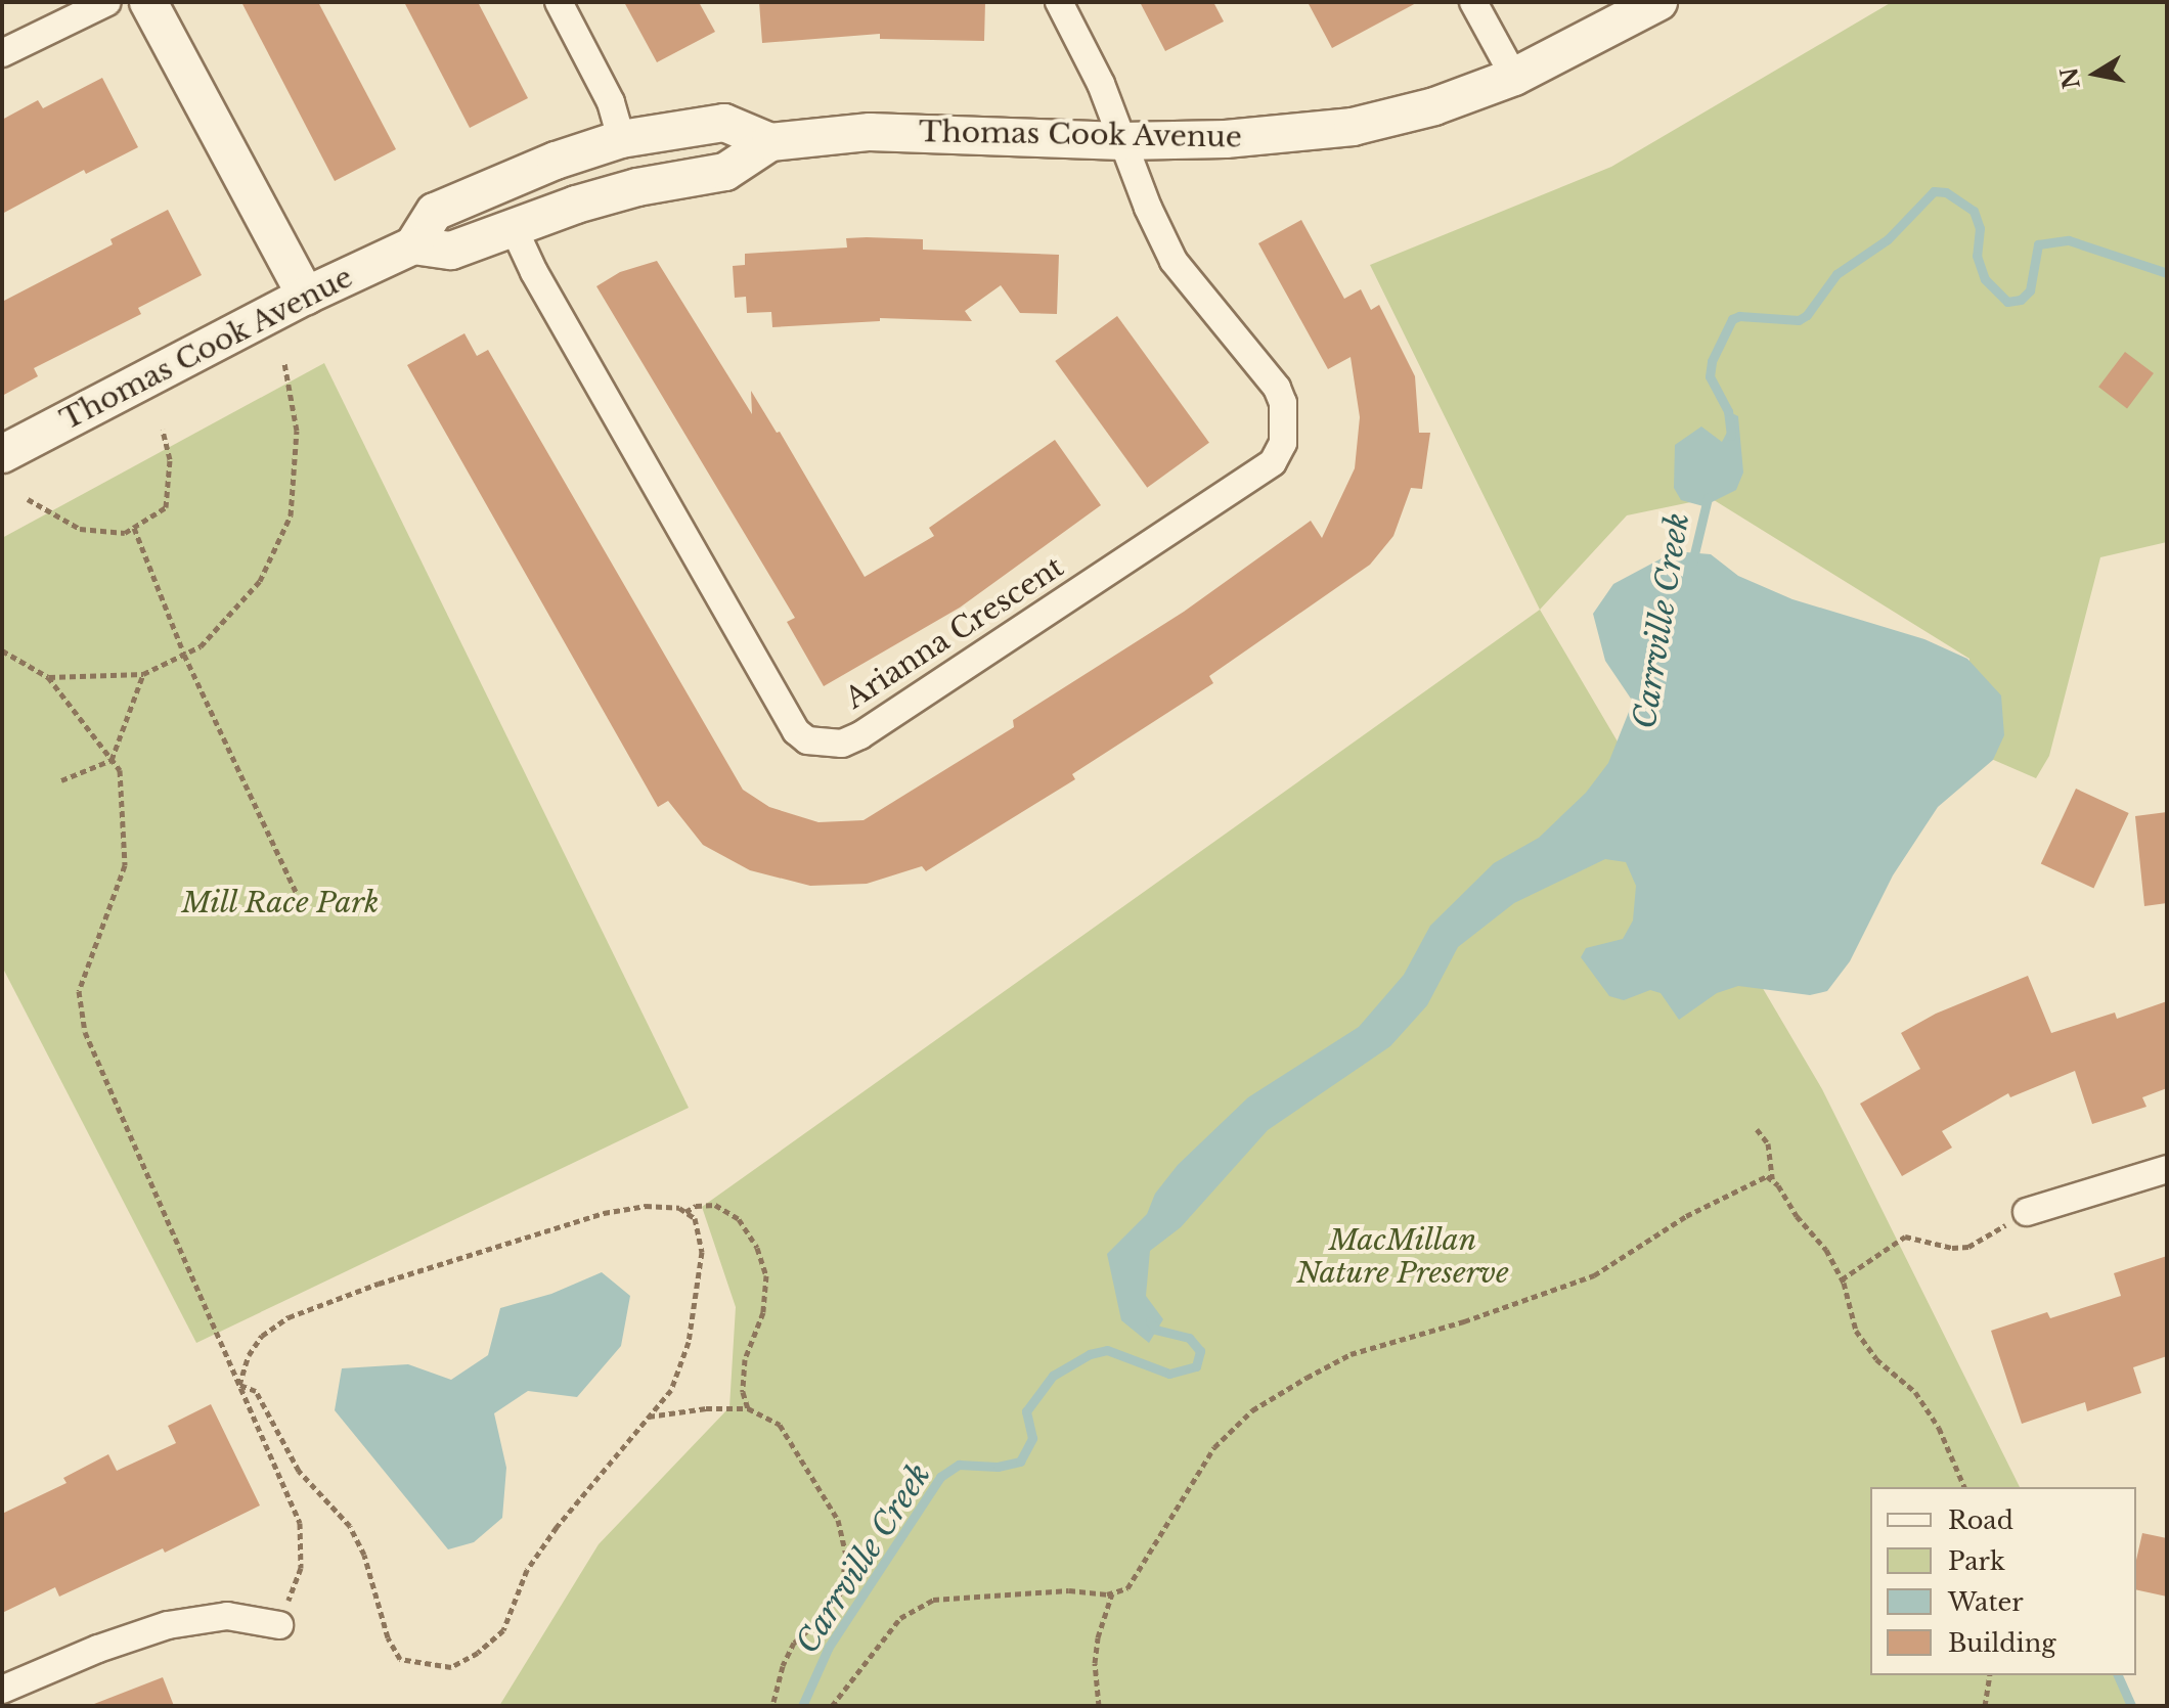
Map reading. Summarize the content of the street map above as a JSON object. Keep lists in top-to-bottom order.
{
  "streets": {
    "street": ["Thomas Cook Avenue", "Arianna Crescent"]
  },
  "crossings": [
    ["Thomas Cook Avenue", "Arianna Crescent"]
  ],
  "water": ["Carrville Creek"],
  "parks": ["Mill Race Park", "MacMillan Nature Preserve"],
  "legend": [
    "Road",
    "Park",
    "Water",
    "Building"
  ],
  "north": "left"
}
